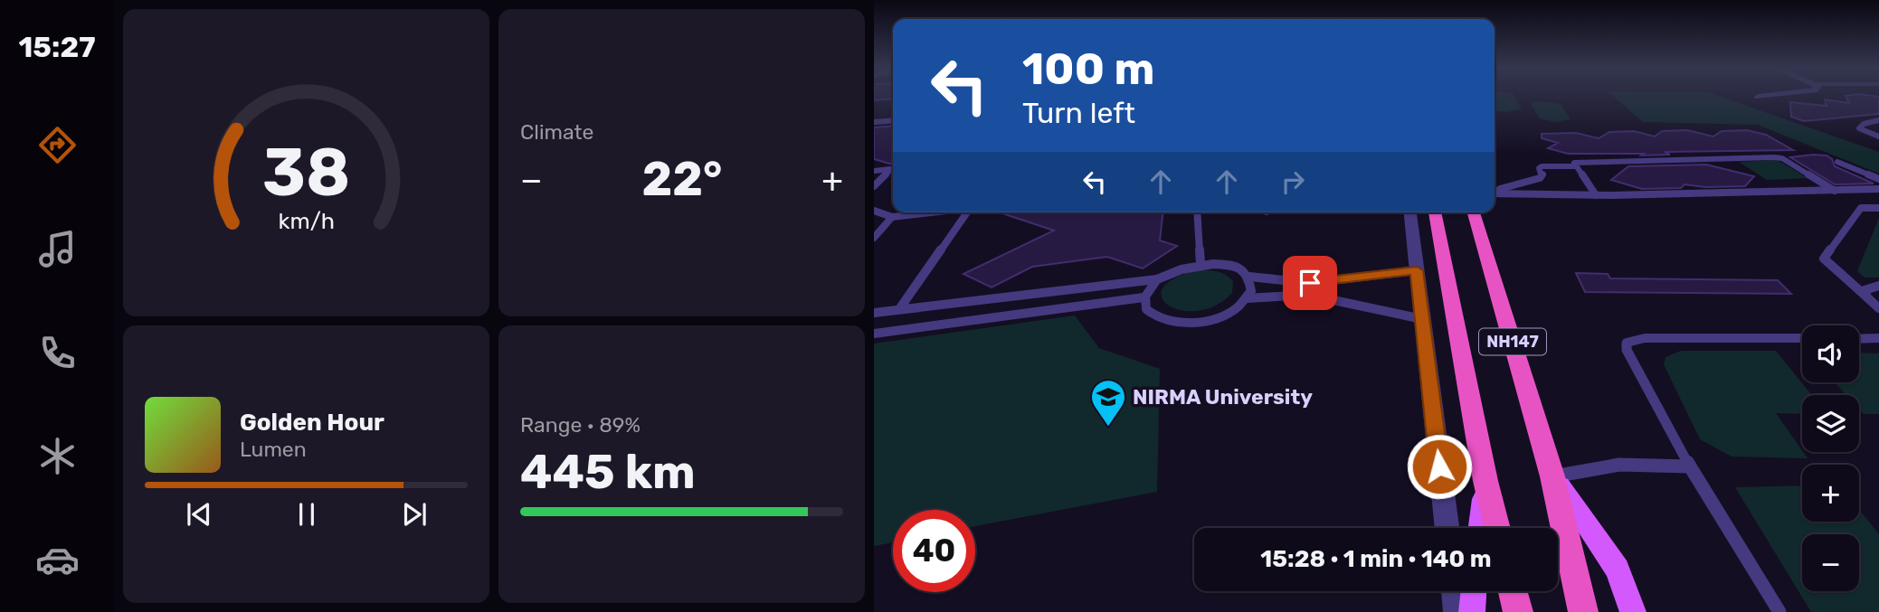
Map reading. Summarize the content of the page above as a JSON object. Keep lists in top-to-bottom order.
{
  "streets": {
    "highway": ["NH147"]
  },
  "places": {
    "school or university": ["NIRMA University"]
  },
  "page": {
    "tabs": "15:27",
    "tile": [
      "Climate",
      ["Range · 89%", "445 km"]
    ],
    "turn": ["100 m", "Turn left"],
    "heat": ["−", "22°", "+"],
    "map_buttons": ["+", "−"],
    "song": ["Golden Hour", "Lumen"],
    "limit": "40",
    "trip": "15:28 · 1 min · 140 m",
    "gauge": ["38", "km/h"]
  }
}
